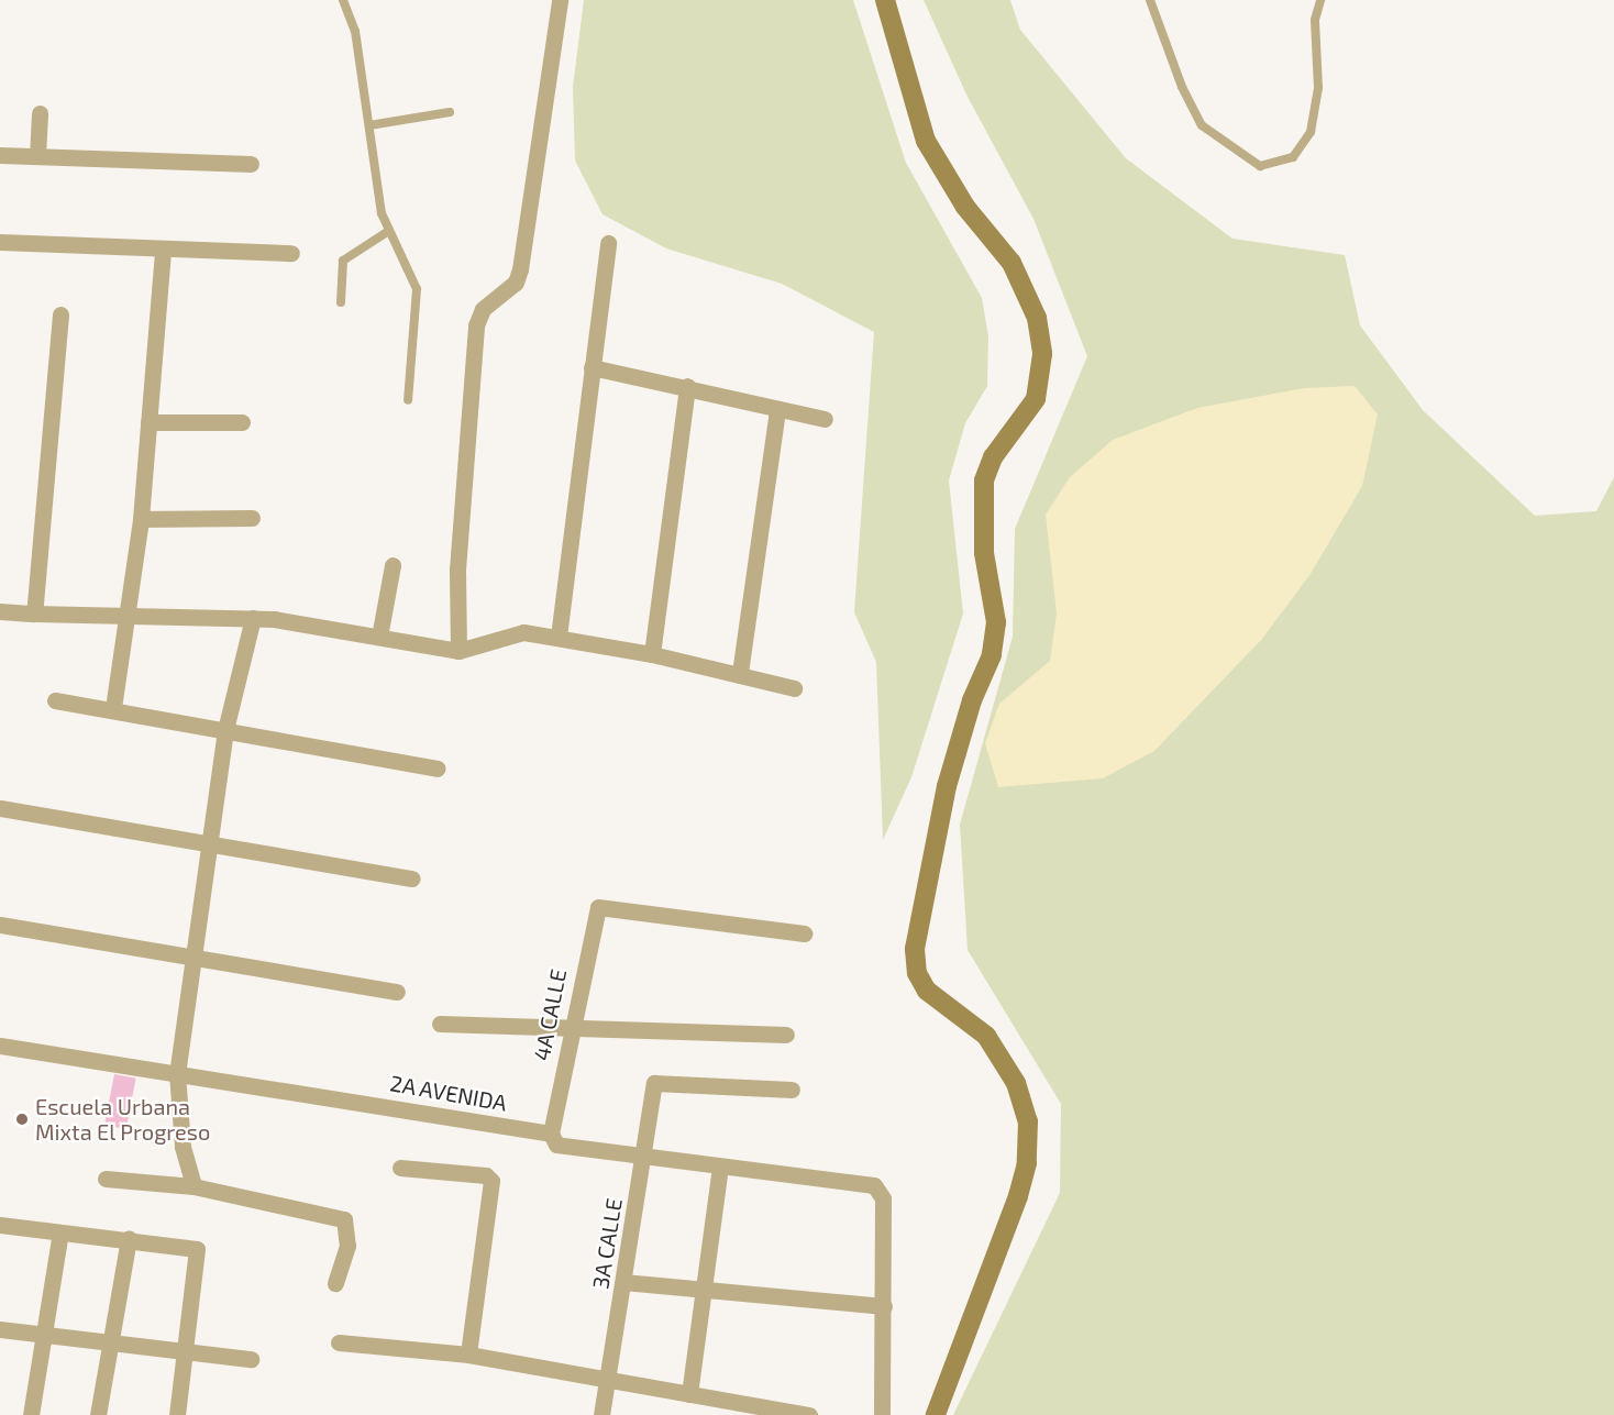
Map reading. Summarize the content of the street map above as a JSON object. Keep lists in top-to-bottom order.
{
  "streets": {
    "street": ["4A CALLE", "2A AVENIDA", "3A CALLE"]
  },
  "crossings": [
    ["4A CALLE", "2A AVENIDA"],
    ["2A AVENIDA", "3A CALLE"]
  ],
  "places": ["Escuela Urbana Mixta El Progreso"]
}
